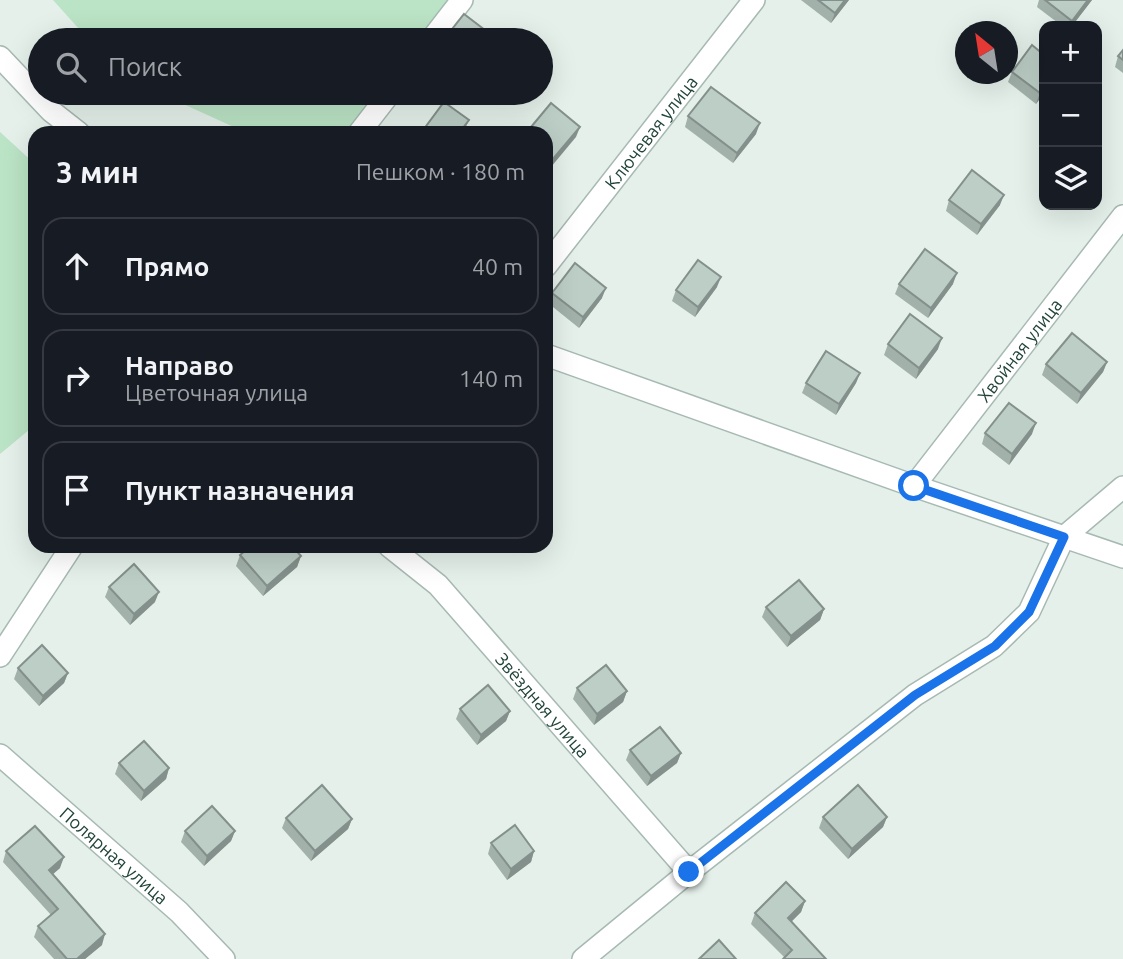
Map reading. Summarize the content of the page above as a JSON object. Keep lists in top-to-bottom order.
{
  "streets": {
    "street": [
      "Ключевая улица",
      "Хвойная улица",
      "Звёздная улица",
      "Полярная улица"
    ]
  },
  "north": "top left",
  "page": {
    "map_buttons": ["+", "−"],
    "search": "Поиск",
    "heading": ["3 мин", "Пешком · 180 m"],
    "list": [
      ["Прямо", "40 m"],
      ["Направо", "Цветочная улица", "140 m"],
      "Пункт назначения"
    ]
  }
}
